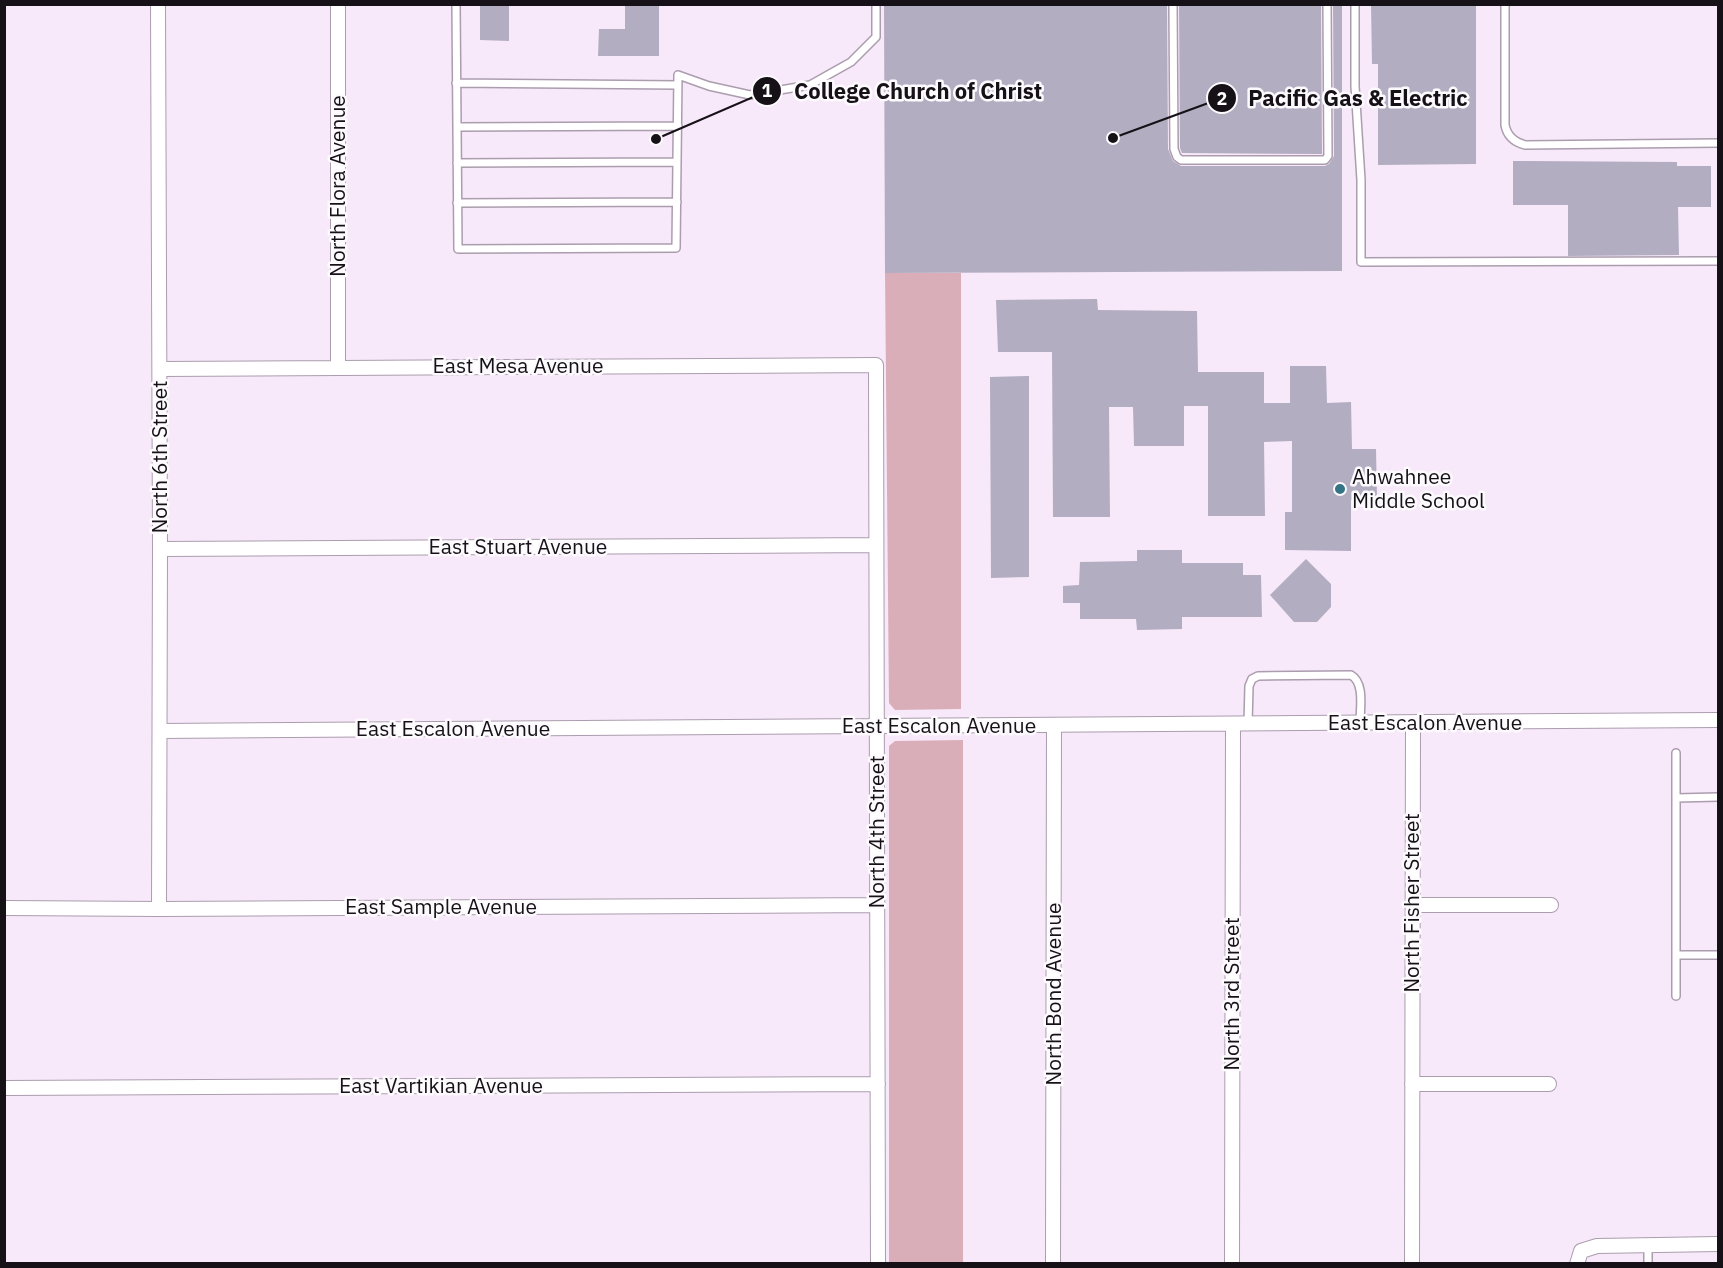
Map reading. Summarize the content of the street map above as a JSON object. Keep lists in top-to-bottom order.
{
  "streets": {
    "street": [
      "North Flora Avenue",
      "East Mesa Avenue",
      "North 6th Street",
      "East Stuart Avenue",
      "East Escalon Avenue",
      "North 4th Street",
      "North Fisher Street",
      "East Sample Avenue",
      "North Bond Avenue",
      "North 3rd Street",
      "East Vartikian Avenue"
    ]
  },
  "crossings": [
    ["North Flora Avenue", "East Mesa Avenue"],
    ["East Mesa Avenue", "North 6th Street"],
    ["East Mesa Avenue", "North 4th Street"],
    ["North 6th Street", "East Stuart Avenue"],
    ["North 6th Street", "East Escalon Avenue"],
    ["North 6th Street", "East Sample Avenue"],
    ["East Stuart Avenue", "North 4th Street"],
    ["East Escalon Avenue", "North 4th Street"],
    ["East Escalon Avenue", "North Fisher Street"],
    ["East Escalon Avenue", "North Bond Avenue"],
    ["East Escalon Avenue", "North 3rd Street"],
    ["North 4th Street", "East Sample Avenue"],
    ["North 4th Street", "East Vartikian Avenue"]
  ],
  "places": ["Pacific Gas & Electric", "College Church of Christ", "Ahwahnee Middle School"]
}
